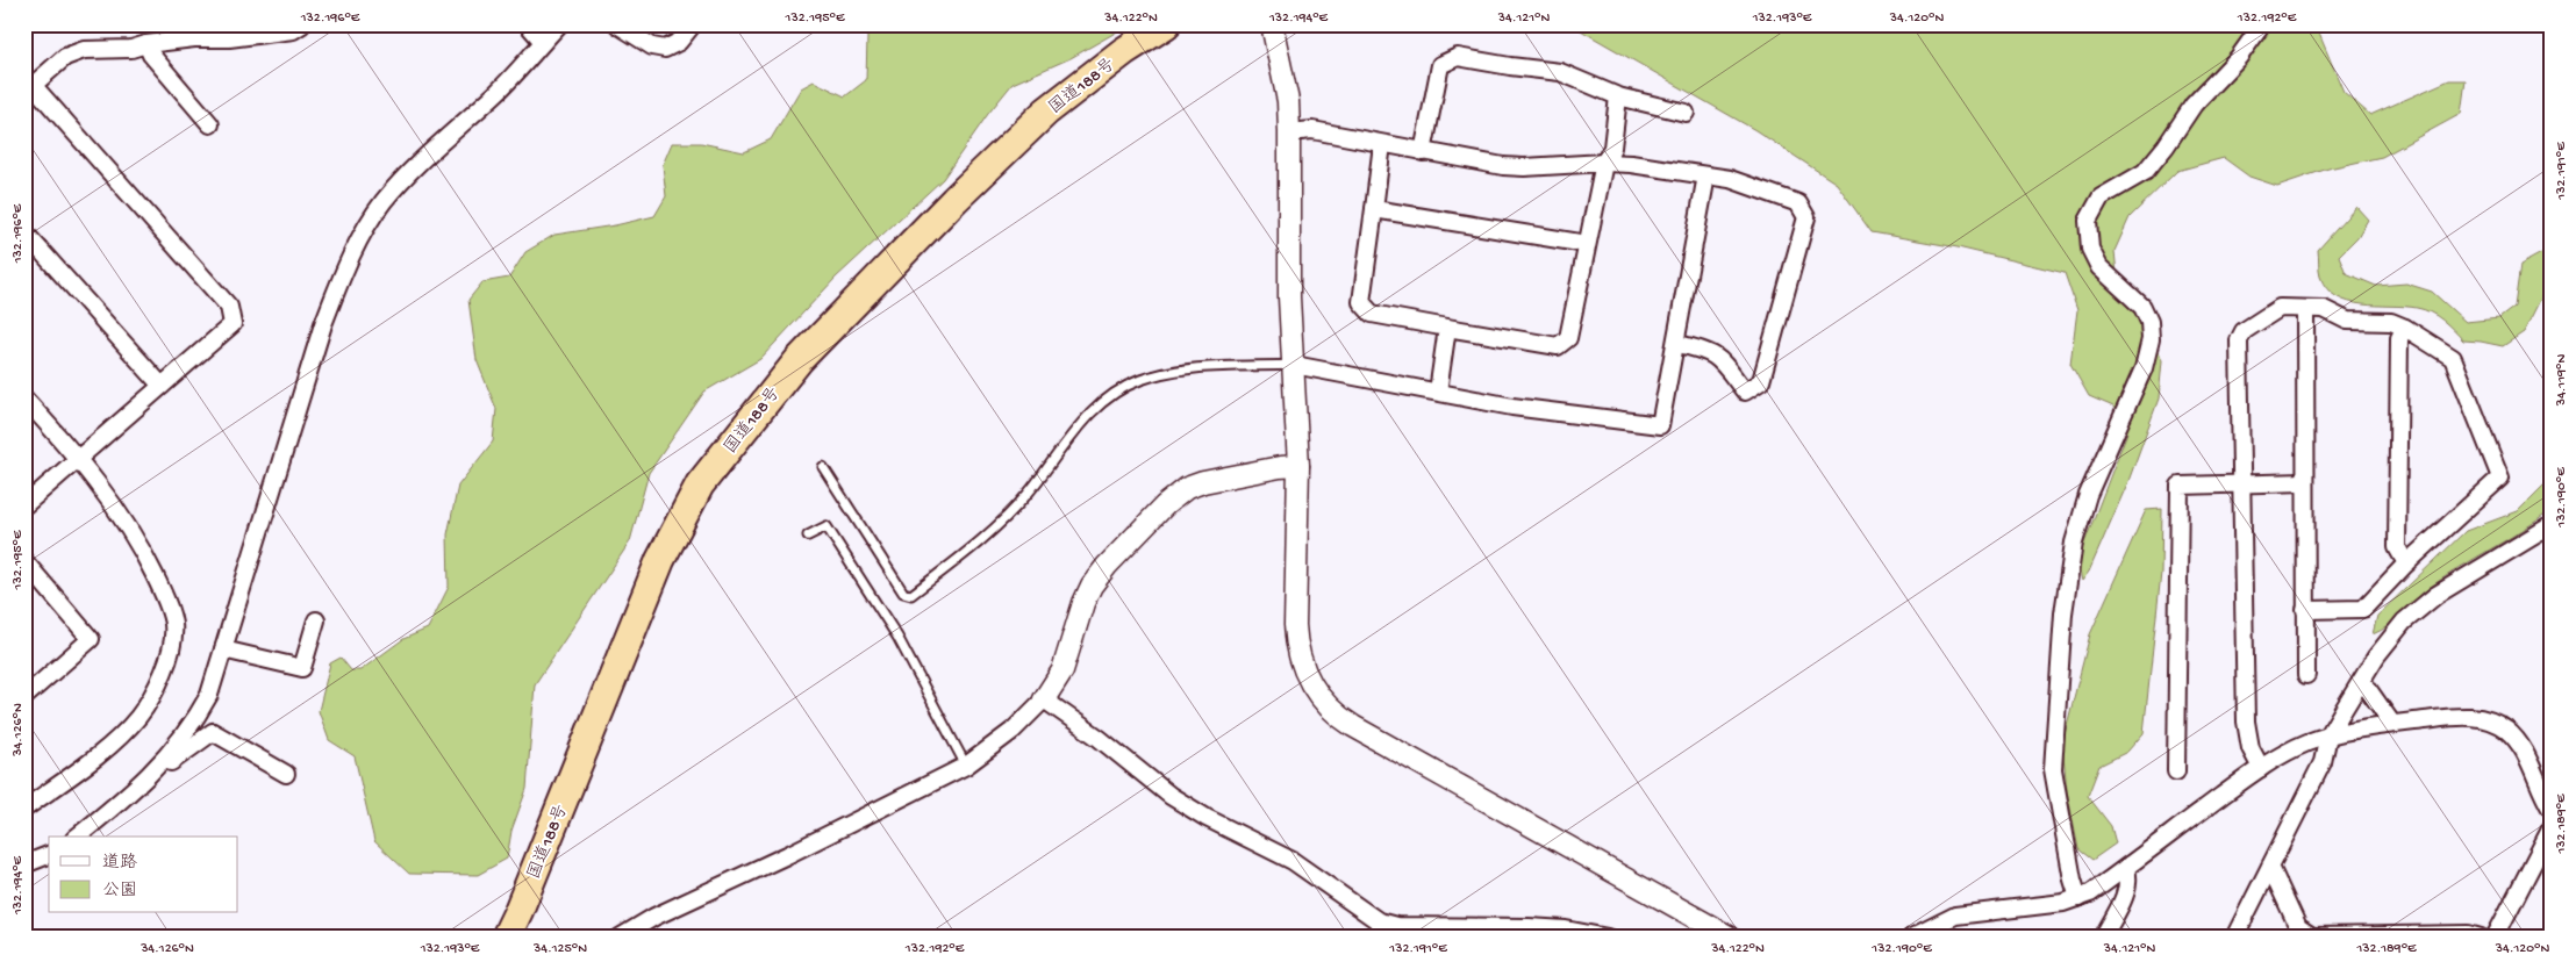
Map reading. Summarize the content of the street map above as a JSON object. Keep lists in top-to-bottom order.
{
  "streets": {
    "highway": ["国道188号"]
  },
  "legend": ["道路", "公園"],
  "coordinates": [
    "132.196°E",
    "132.195°E",
    "34.122°N",
    "132.194°E",
    "34.121°N",
    "132.193°E",
    "34.120°N",
    "132.192°E",
    "132.191°E",
    "34.119°N",
    "132.190°E",
    "34.126°N",
    "132.189°E",
    "34.125°N"
  ]
}
